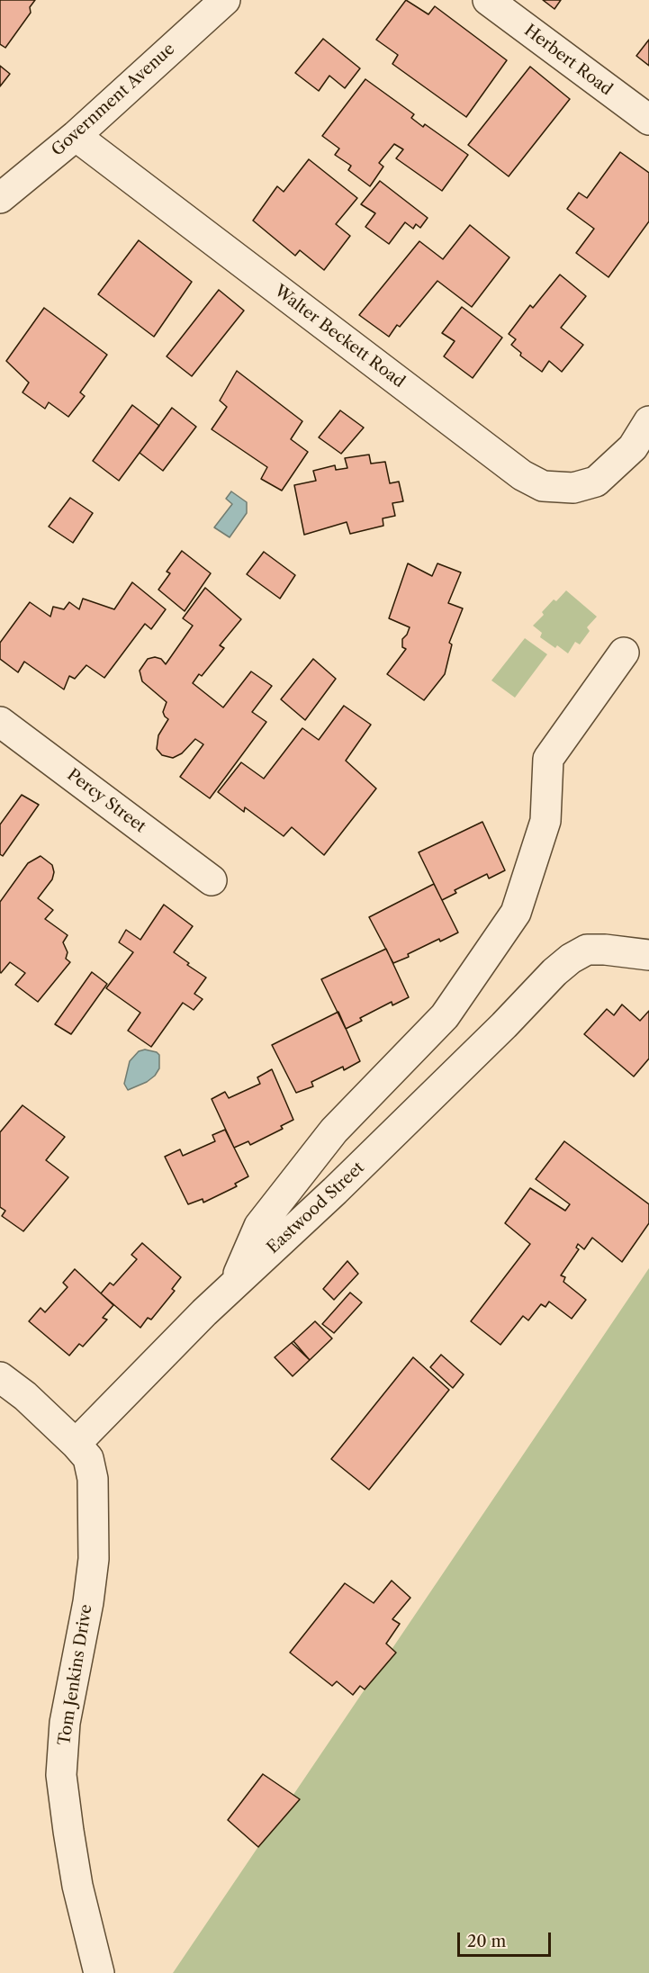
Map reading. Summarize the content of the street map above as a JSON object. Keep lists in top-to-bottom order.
{
  "streets": {
    "street": [
      "Herbert Road",
      "Government Avenue",
      "Walter Beckett Road",
      "Percy Street",
      "Eastwood Street",
      "Tom Jenkins Drive"
    ]
  },
  "crossings": [
    ["Government Avenue", "Walter Beckett Road"],
    ["Eastwood Street", "Tom Jenkins Drive"]
  ],
  "scale_bar": "20 m"
}
